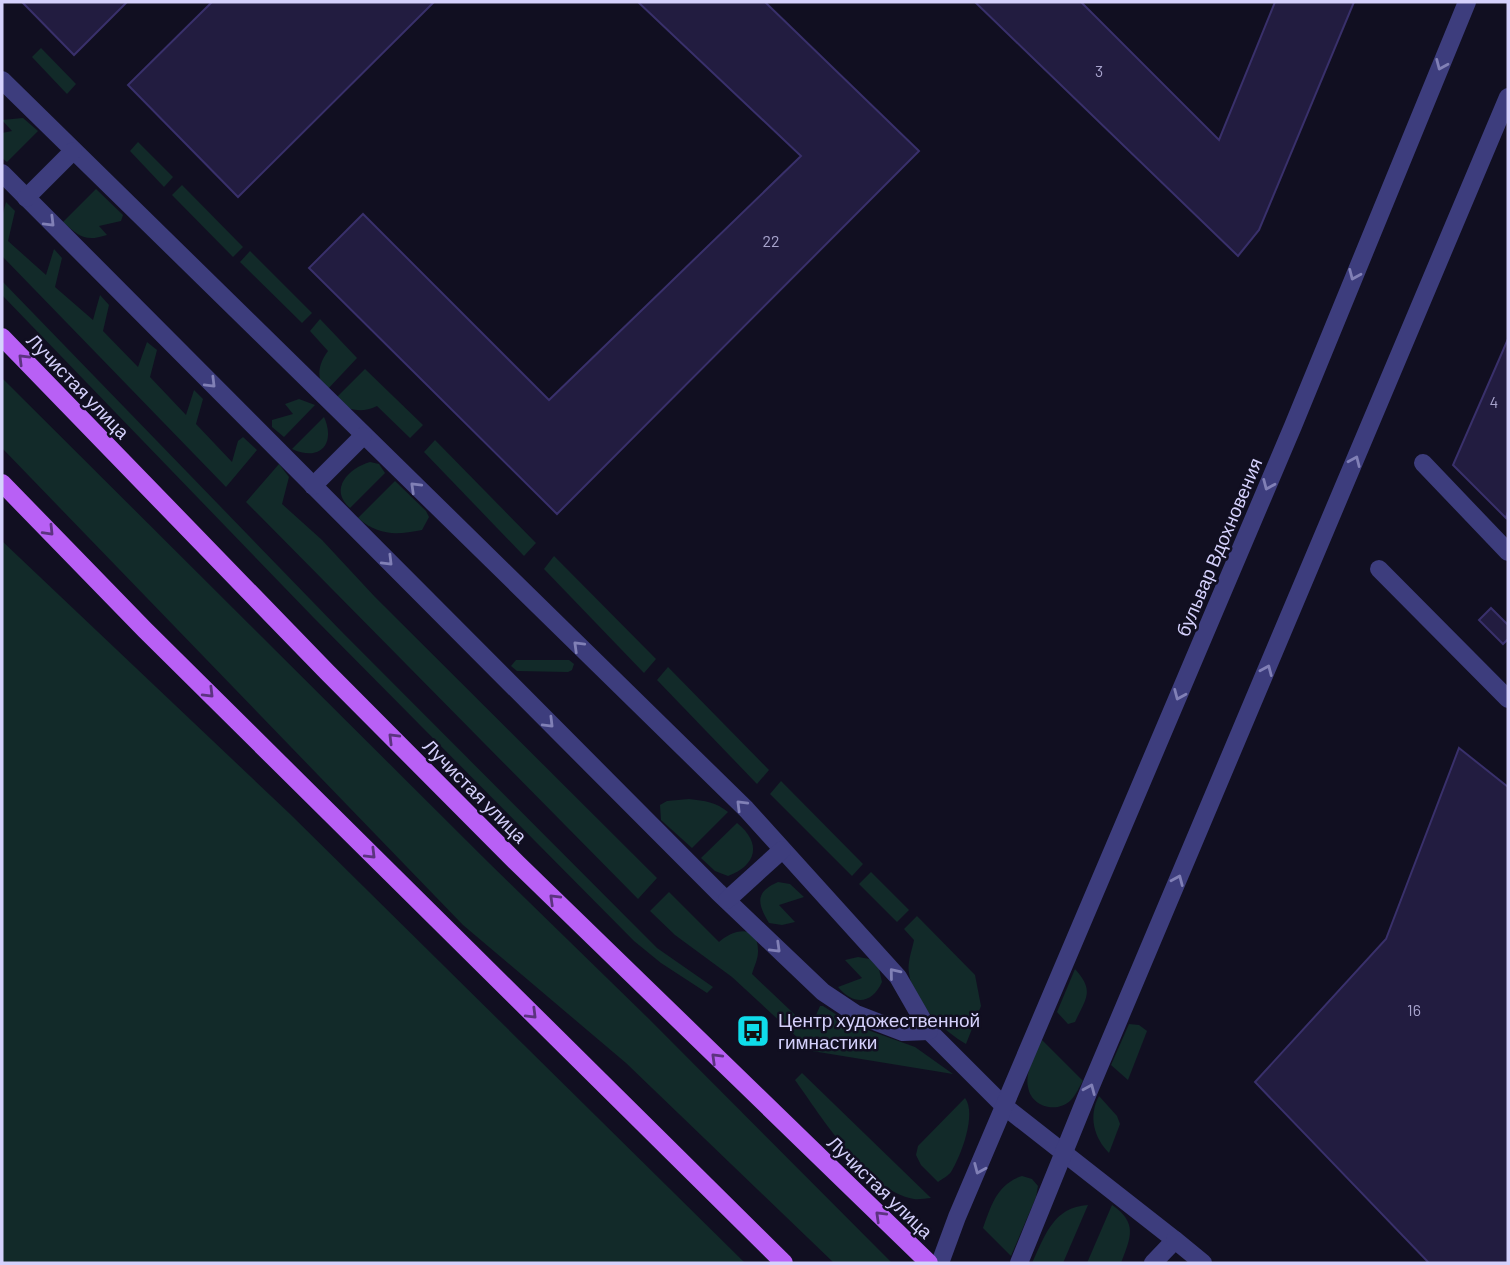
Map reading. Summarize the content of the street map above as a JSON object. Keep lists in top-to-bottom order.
{
  "streets": {
    "main road": ["Лучистая улица"],
    "street": ["бульвар Вдохновения"]
  },
  "places": {
    "bus stop": ["Центр художественной гимнастики"]
  },
  "house_numbers": [
    "3",
    "22",
    "4",
    "16"
  ]
}
